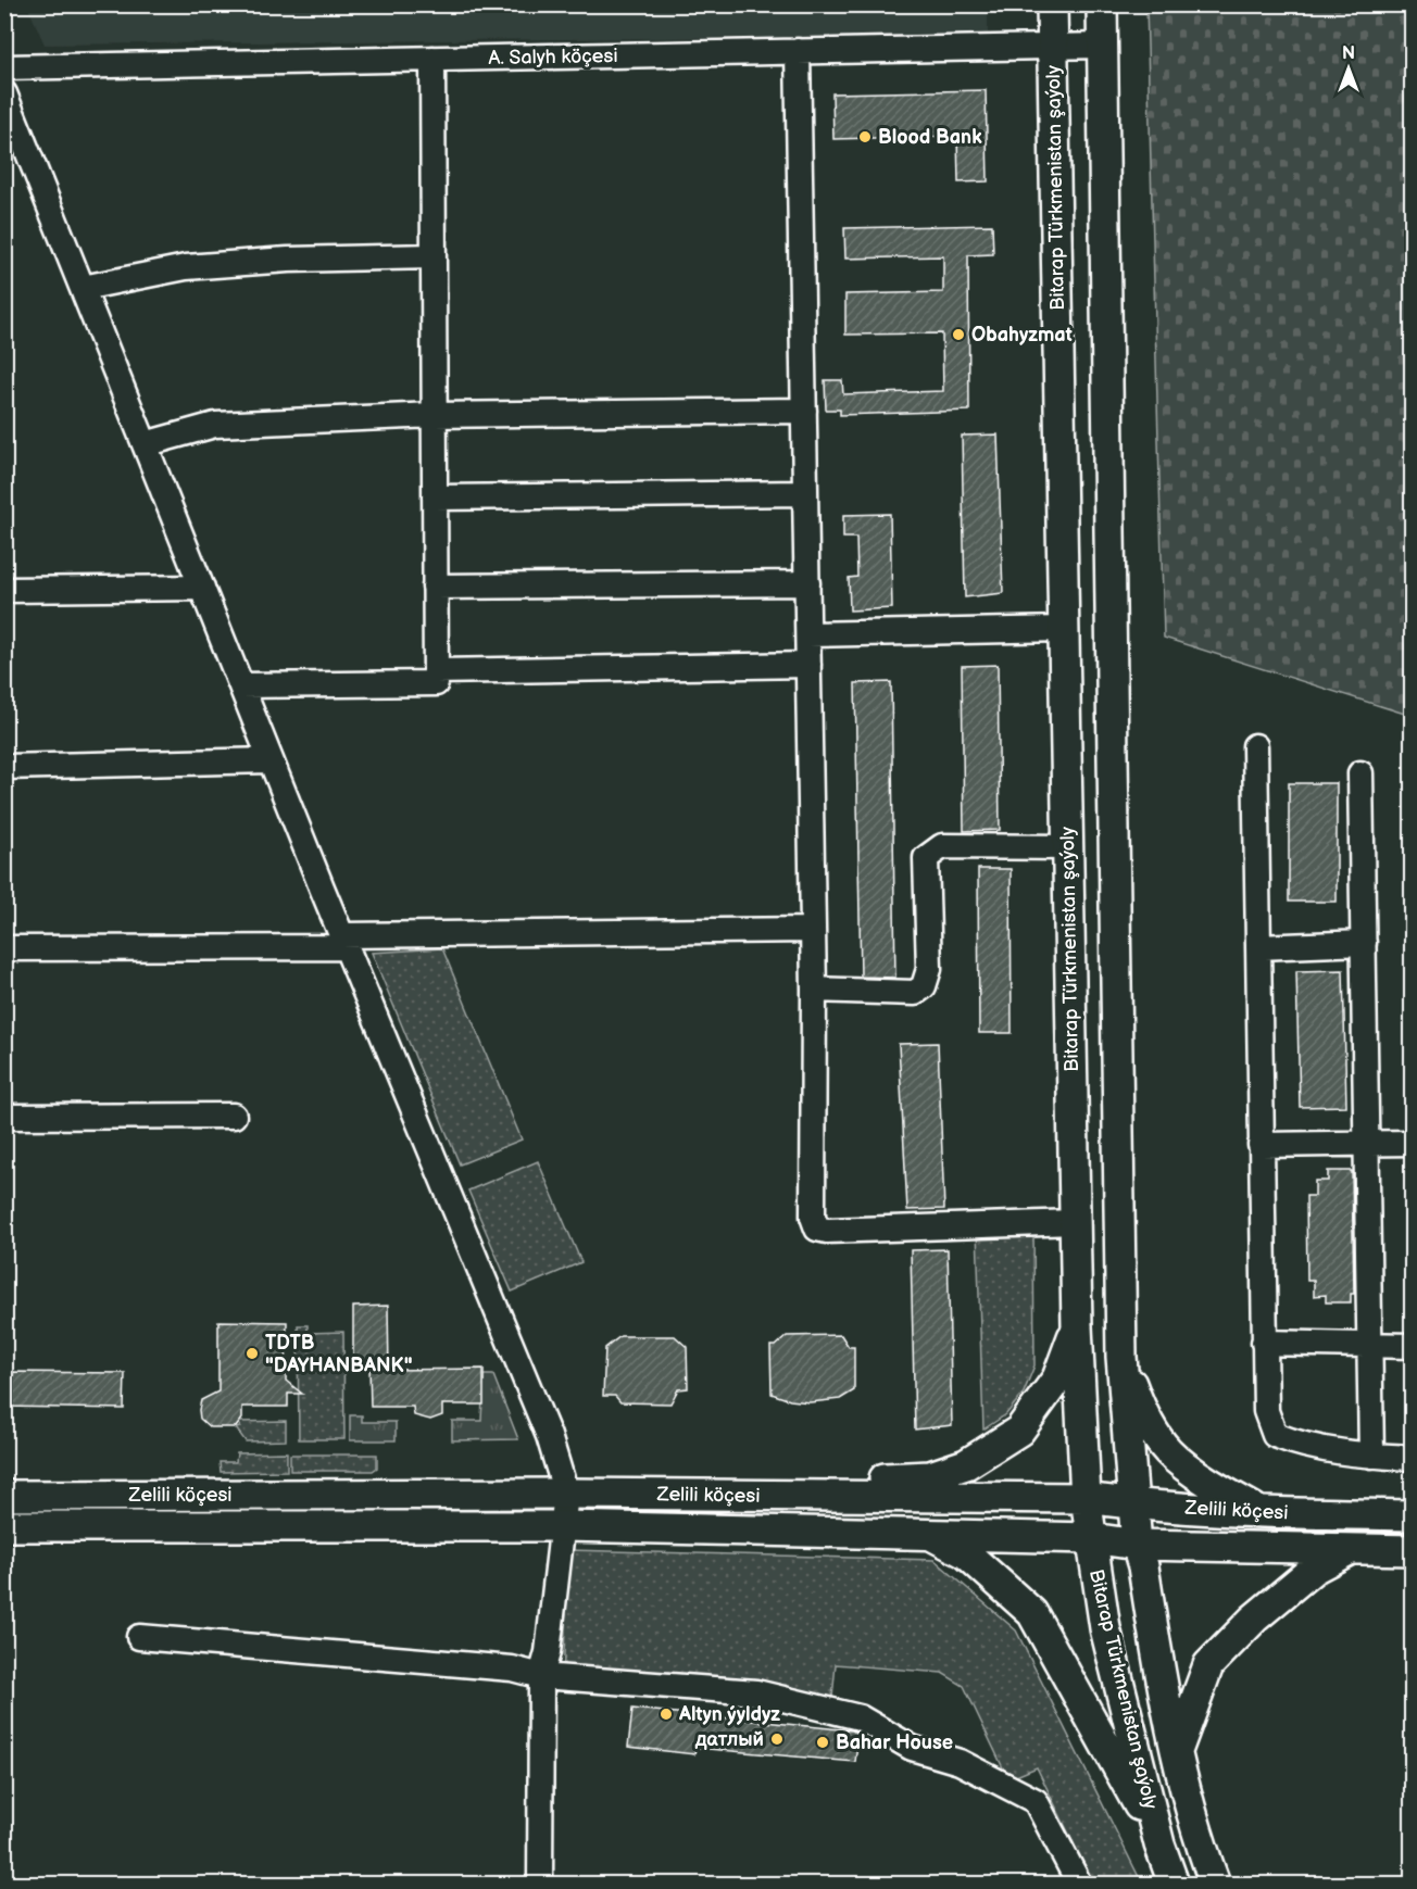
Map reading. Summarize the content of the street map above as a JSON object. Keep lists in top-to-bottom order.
{
  "streets": {
    "main road": ["Bitarap Türkmenistan şaýoly", "Zelili köçesi"],
    "street": ["A. Salyh köçesi"]
  },
  "crossings": [
    ["A. Salyh köçesi", "Bitarap Türkmenistan şaýoly"],
    ["Bitarap Türkmenistan şaýoly", "Zelili köçesi"]
  ],
  "places": [
    "Blood Bank",
    "Obahyzmat",
    "TDTB \"DAYHANBANK\"",
    "Altyn ýyldyz",
    "датлый",
    "Bahar House"
  ],
  "north": "top"
}
